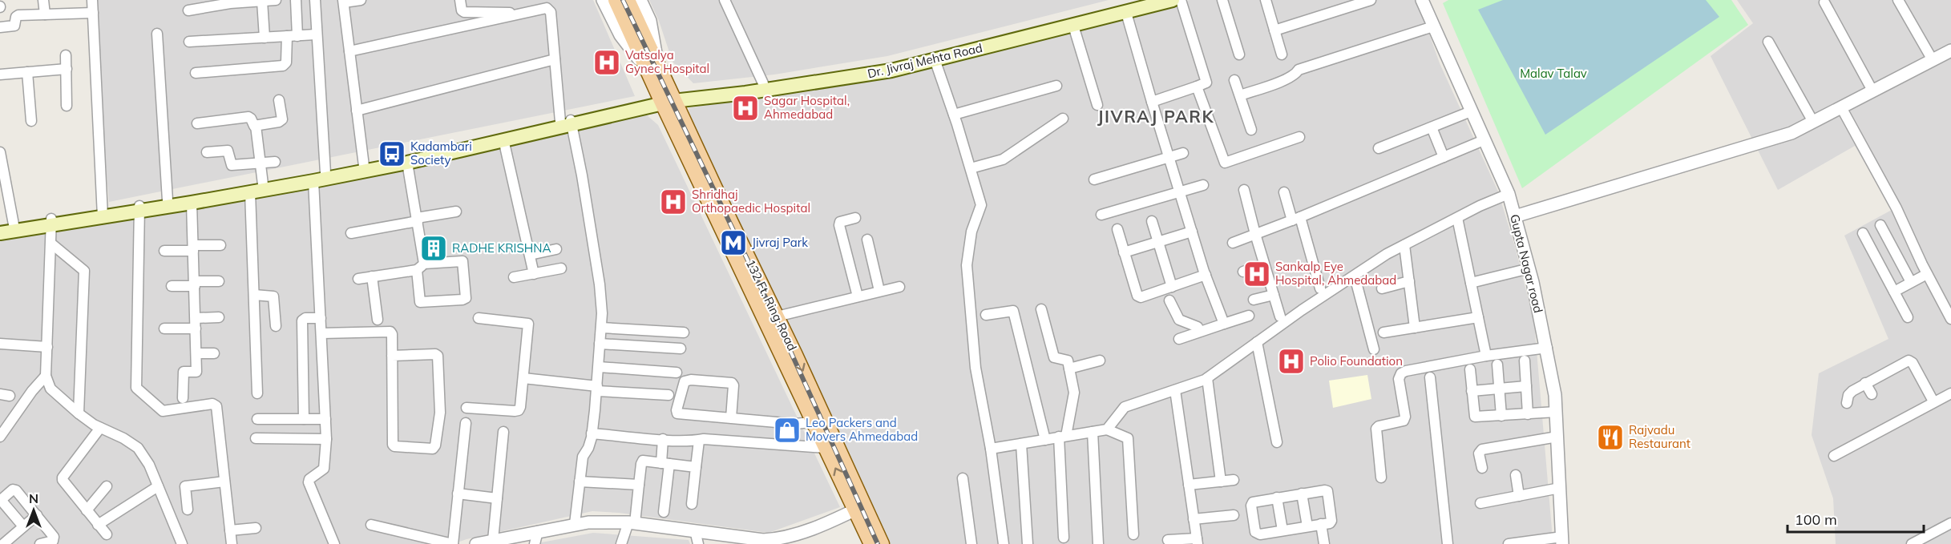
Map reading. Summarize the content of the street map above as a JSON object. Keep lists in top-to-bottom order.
{
  "streets": {
    "main road": ["Dr. Jivraj Mehta Road", "132 Ft. Ring Road"],
    "street": ["Gupta Nagar road"]
  },
  "crossings": [
    ["Dr. Jivraj Mehta Road", "132 Ft. Ring Road"]
  ],
  "districts": ["JIVRAJ PARK"],
  "parks": ["Malav Talav"],
  "places": {
    "hospital": [
      "Vatsalya Gynec Hospital",
      "Sagar Hospital, Ahmedabad",
      "Shridhaj Orthopaedic Hospital",
      "Sankalp Eye Hospital, Ahmedabad",
      "Polio Foundation"
    ],
    "bus stop": ["Kadambari Society"],
    "metro station": ["Jivraj Park"],
    "building": ["RADHE KRISHNA"],
    "shop": ["Leo Packers and Movers Ahmedabad"],
    "restaurant": ["Rajvadu Restaurant"]
  },
  "scale_bar": "100 m",
  "north": "top"
}
